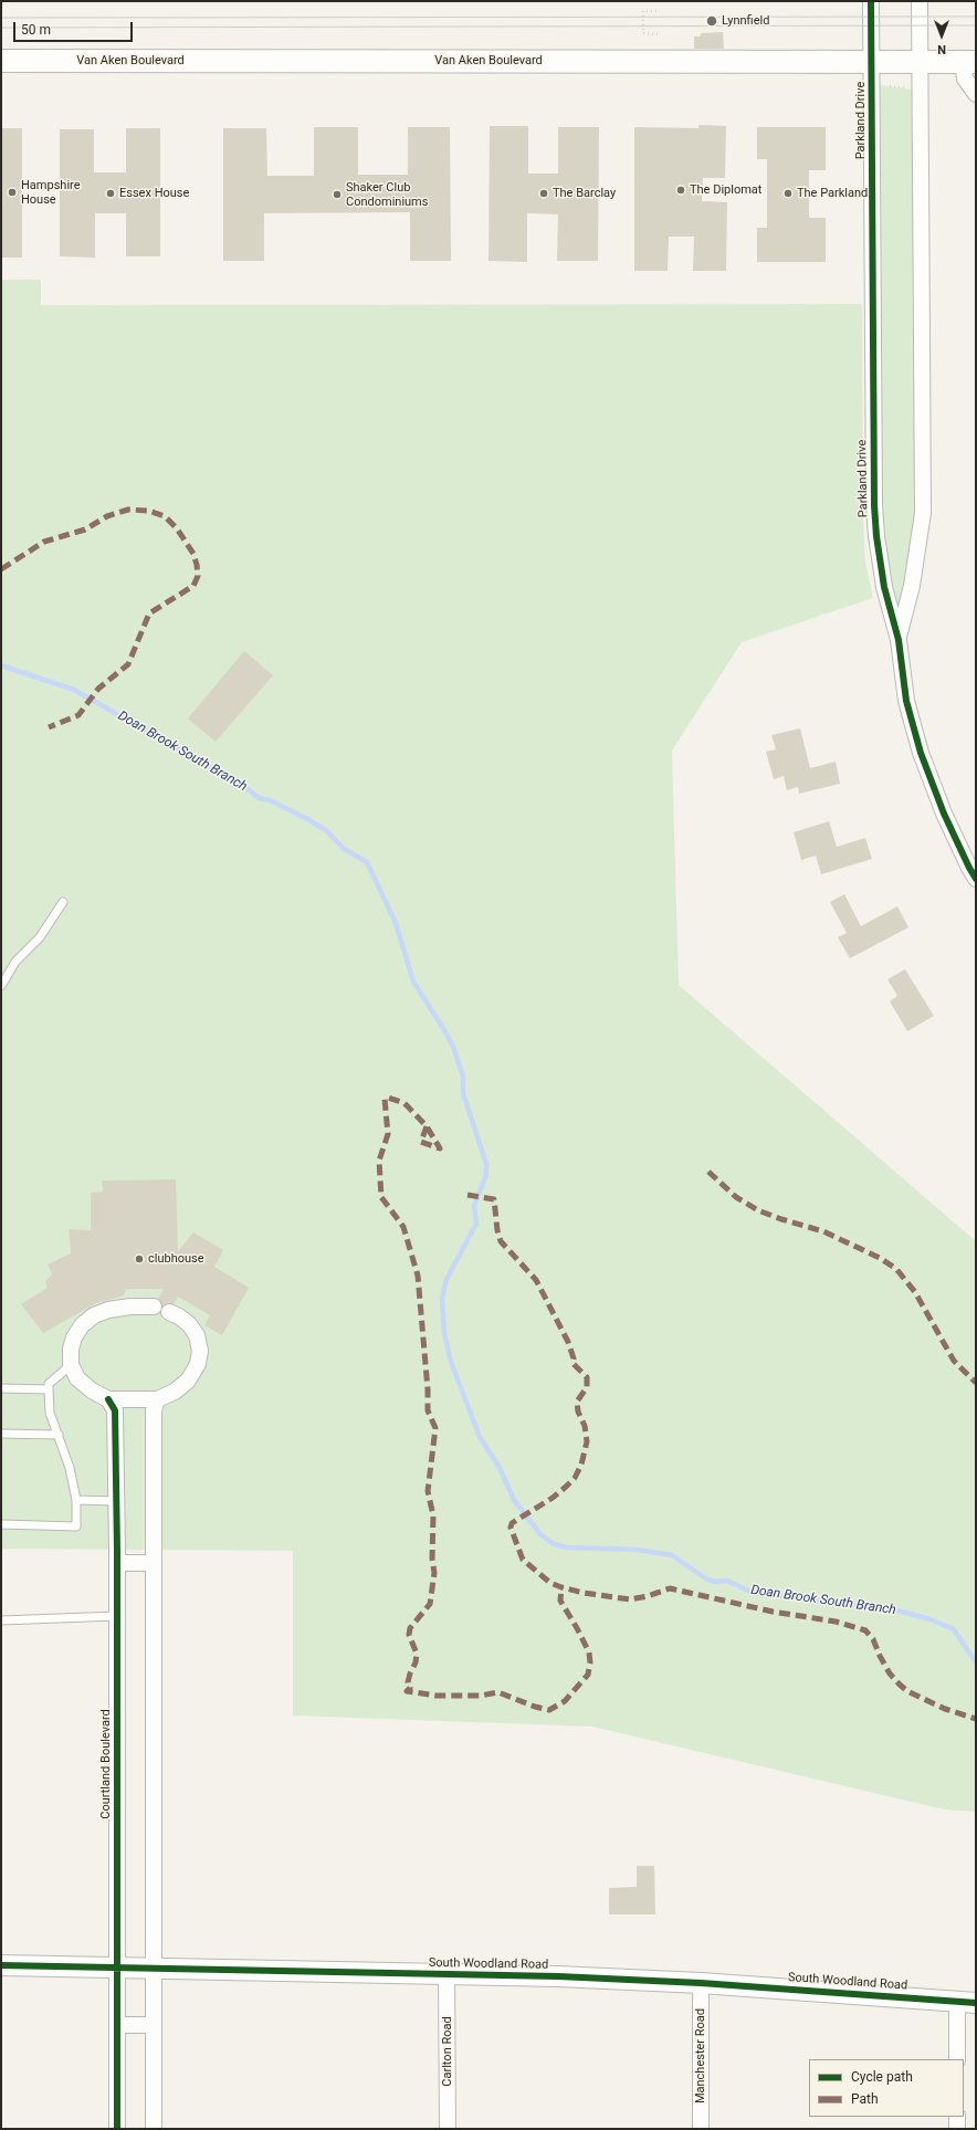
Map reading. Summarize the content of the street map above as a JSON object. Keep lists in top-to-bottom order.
{
  "streets": {
    "main road": ["Van Aken Boulevard"],
    "street": [
      "Parkland Drive",
      "Courtland Boulevard",
      "South Woodland Road",
      "Carlton Road",
      "Manchester Road"
    ]
  },
  "crossings": [
    ["Van Aken Boulevard", "Parkland Drive"],
    ["Courtland Boulevard", "South Woodland Road"],
    ["South Woodland Road", "Carlton Road"],
    ["South Woodland Road", "Manchester Road"]
  ],
  "water": ["Doan Brook South Branch"],
  "places": [
    "Lynnfield",
    "The Diplomat",
    "Hampshire House",
    "Essex House",
    "The Barclay",
    "The Parkland",
    "Shaker Club Condominiums",
    "clubhouse"
  ],
  "legend": ["Cycle path", "Path"],
  "scale_bar": "50 m",
  "north": "bottom"
}
